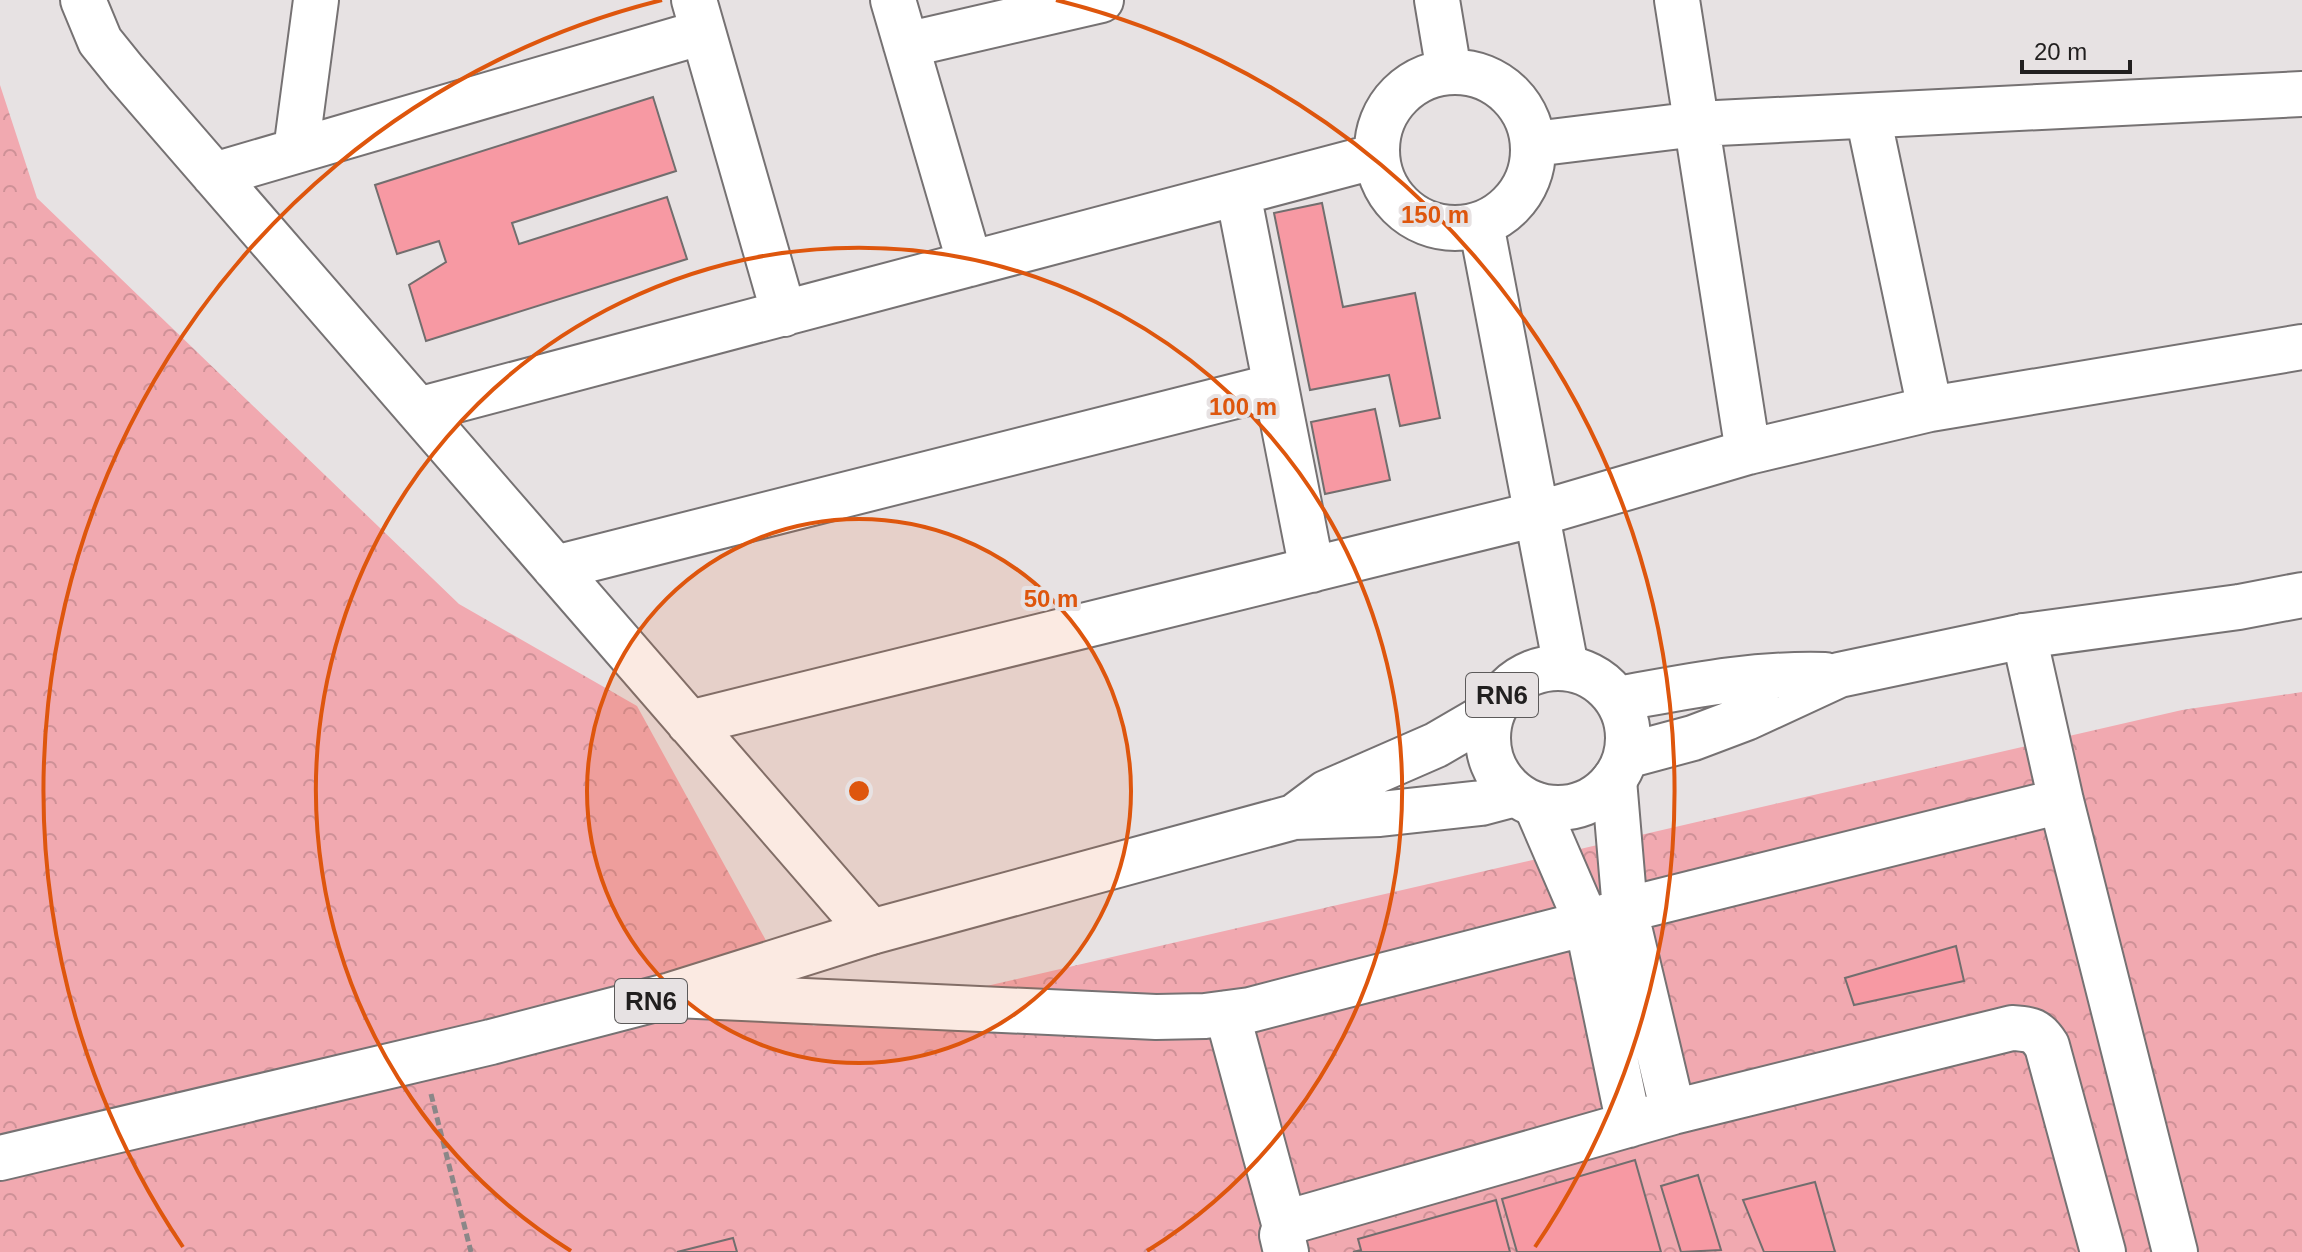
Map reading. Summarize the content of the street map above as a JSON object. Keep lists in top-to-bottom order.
{
  "streets": {
    "street": ["RN6"]
  },
  "scale_bar": "20 m",
  "rings": ["150 m", "100 m", "50 m"]
}
